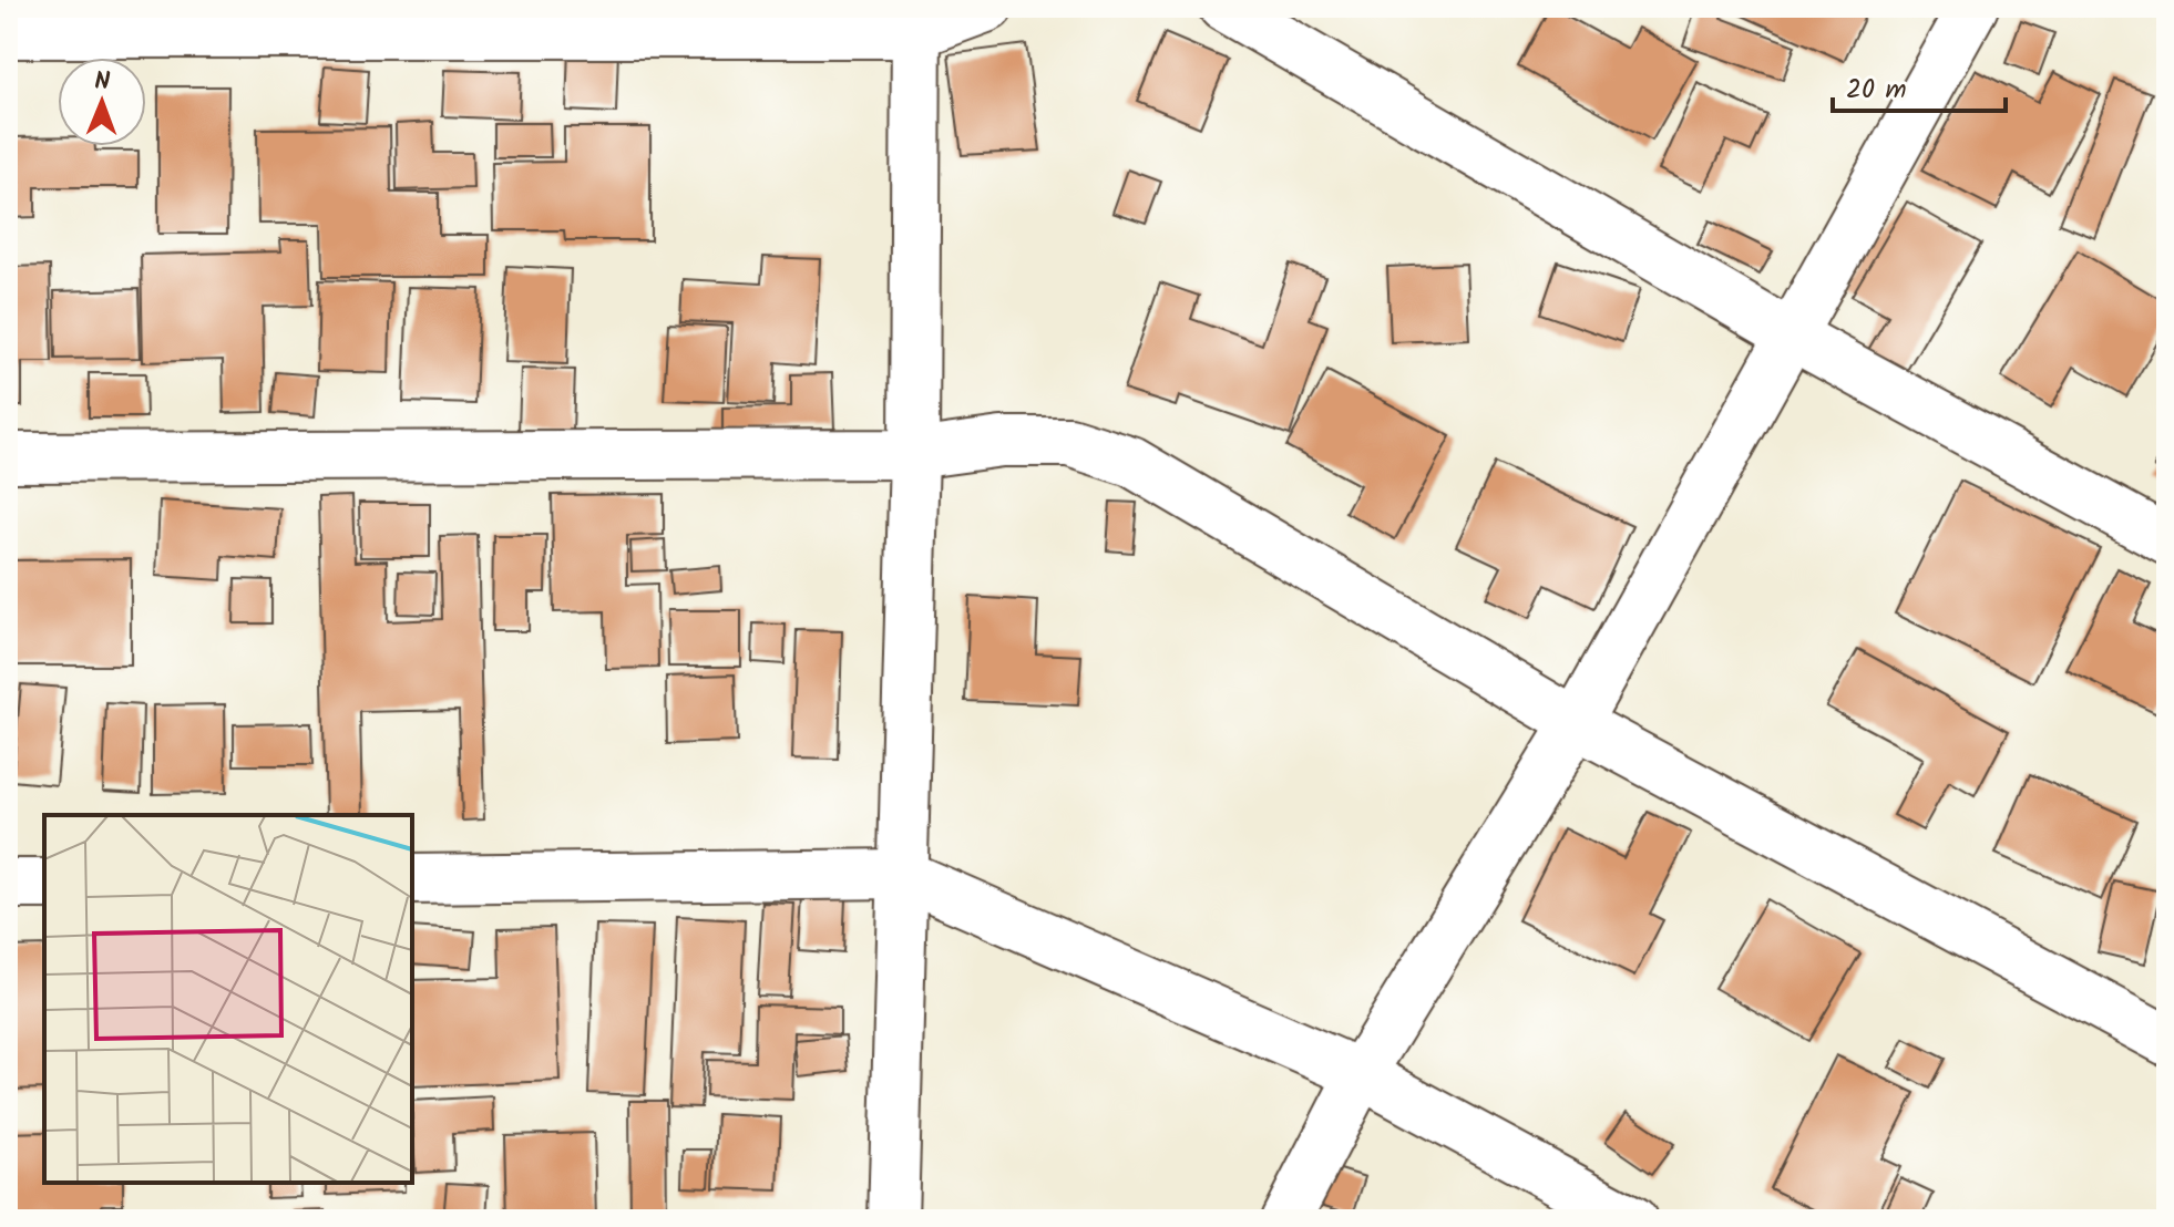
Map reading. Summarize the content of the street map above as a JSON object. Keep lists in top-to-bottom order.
{
  "scale_bar": "20 m",
  "north": "top"
}
